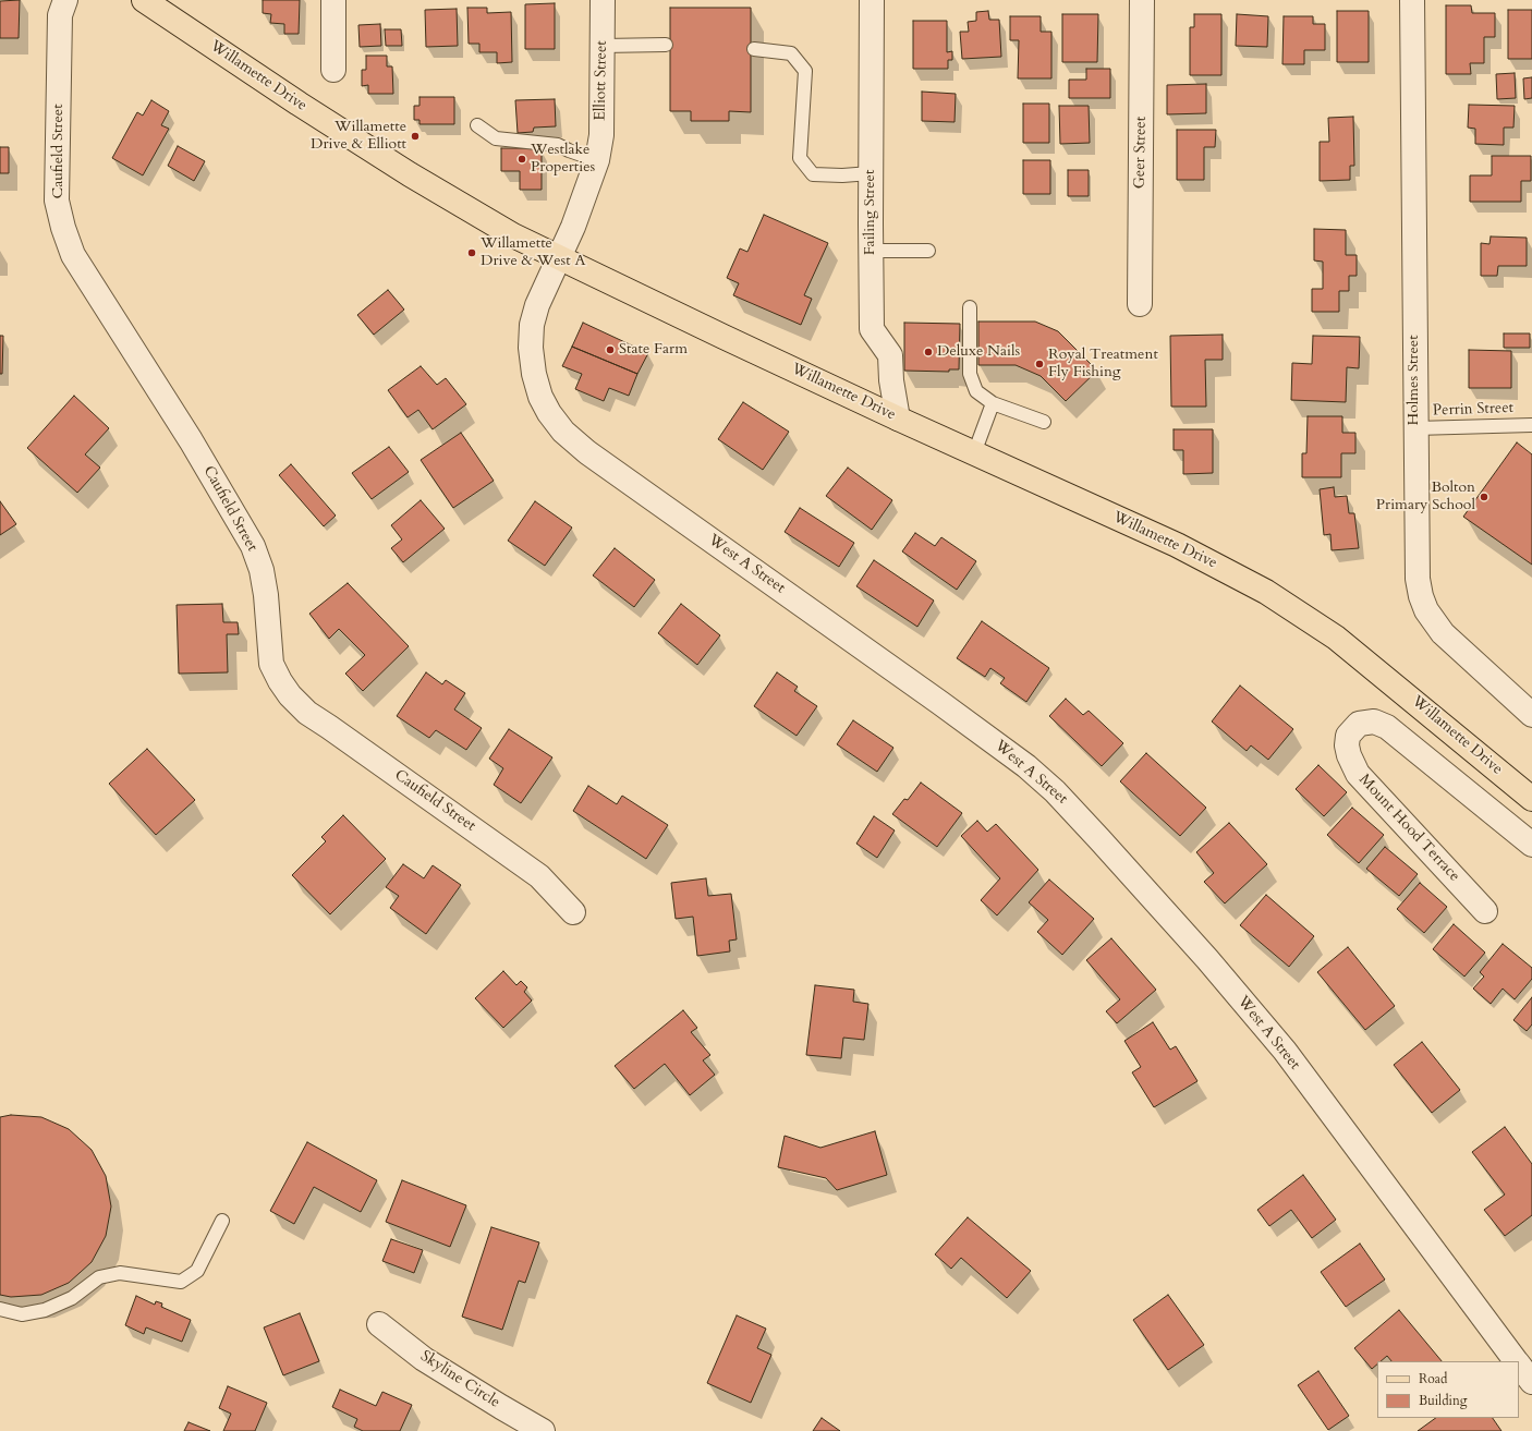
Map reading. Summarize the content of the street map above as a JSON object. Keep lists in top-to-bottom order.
{
  "streets": {
    "main road": ["Willamette Drive"],
    "street": [
      "Elliott Street",
      "Caufield Street",
      "Geer Street",
      "Failing Street",
      "Holmes Street",
      "West A Street",
      "Mount Hood Terrace",
      "Skyline Circle"
    ],
    "lane": ["Perrin Street"]
  },
  "crossings": [
    ["Willamette Drive", "Elliott Street"],
    ["Willamette Drive", "Failing Street"],
    ["Willamette Drive", "West A Street"],
    ["Elliott Street", "West A Street"],
    ["Holmes Street", "Perrin Street"]
  ],
  "places": [
    "Willamette Drive & Elliott",
    "Westlake Properties",
    "Willamette Drive & West A",
    "State Farm",
    "Deluxe Nails",
    "Royal Treatment Fly Fishing",
    "Bolton Primary School"
  ],
  "legend": ["Road", "Building"]
}
